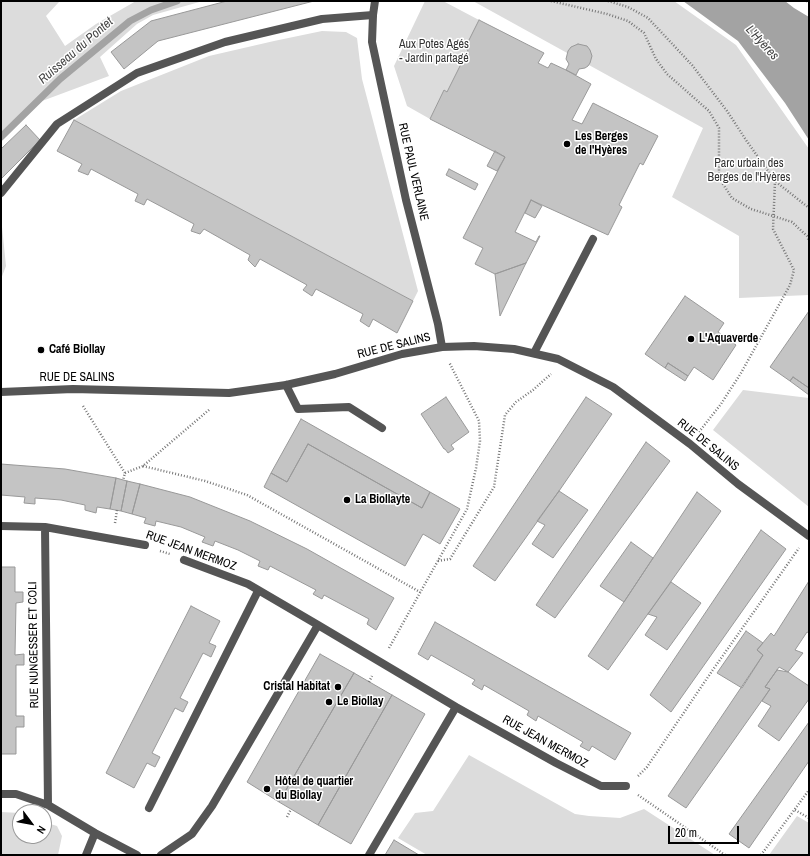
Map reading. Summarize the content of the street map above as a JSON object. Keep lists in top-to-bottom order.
{
  "streets": {
    "street": [
      "RUE PAUL VERLAINE",
      "RUE DE SALINS",
      "RUE JEAN MERMOZ",
      "RUE NUNGESSER ET COLI"
    ]
  },
  "crossings": [
    ["RUE PAUL VERLAINE", "RUE DE SALINS"],
    ["RUE JEAN MERMOZ", "RUE NUNGESSER ET COLI"]
  ],
  "water": ["L'Hyères", "Ruisseau du Pontet"],
  "parks": ["Aux Potes Agés - Jardin partagé", "Parc urbain des Berges de l'Hyères"],
  "places": [
    "Les Berges de l'Hyères",
    "L'Aquaverde",
    "Café Biollay",
    "La Biollayte",
    "Cristal Habitat",
    "Le Biollay",
    "Hôtel de quartier du Biollay"
  ],
  "scale_bar": "20 m",
  "north": "bottom right"
}
